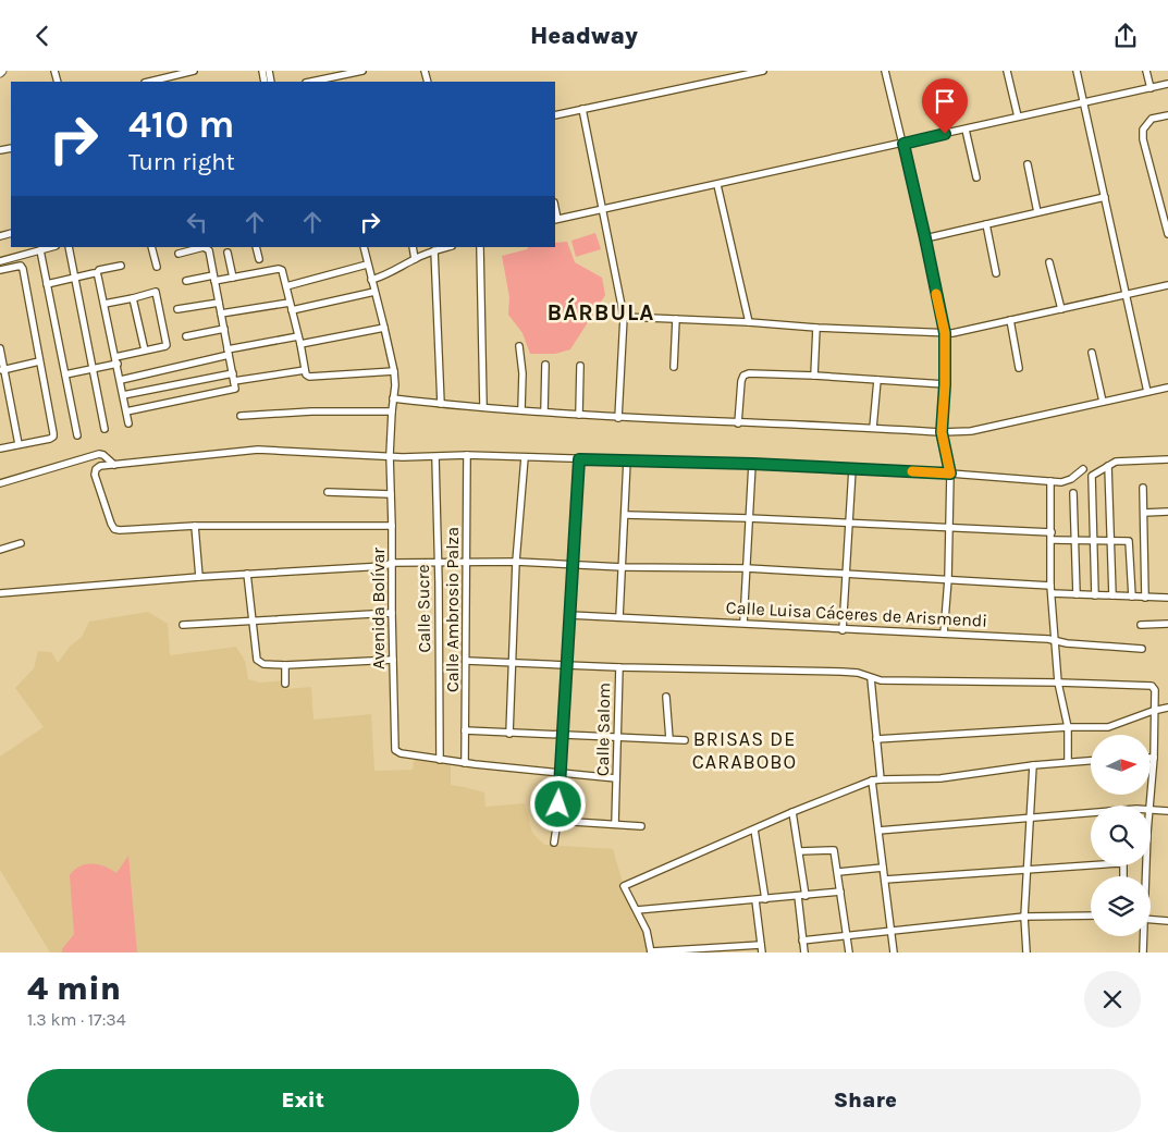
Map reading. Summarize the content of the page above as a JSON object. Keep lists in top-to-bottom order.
{
  "streets": {
    "street": [
      "Avenida Bolívar",
      "Calle Sucre",
      "Calle Ambrosio Palza",
      "Calle Luisa Cáceres de Arismendi",
      "Calle Salom"
    ]
  },
  "crossings": [
    ["Avenida Bolívar", "Calle Sucre"],
    ["Avenida Bolívar", "Calle Ambrosio Palza"],
    ["Avenida Bolívar", "Calle Salom"]
  ],
  "districts": ["BÁRBULA", "BRISAS DE CARABOBO"],
  "north": "right",
  "page": {
    "header": "Headway",
    "turn": ["410 m", "Turn right"],
    "heading": ["4 min", "1.3 km · 17:34"],
    "buttons": ["Exit", "Share"]
  }
}
